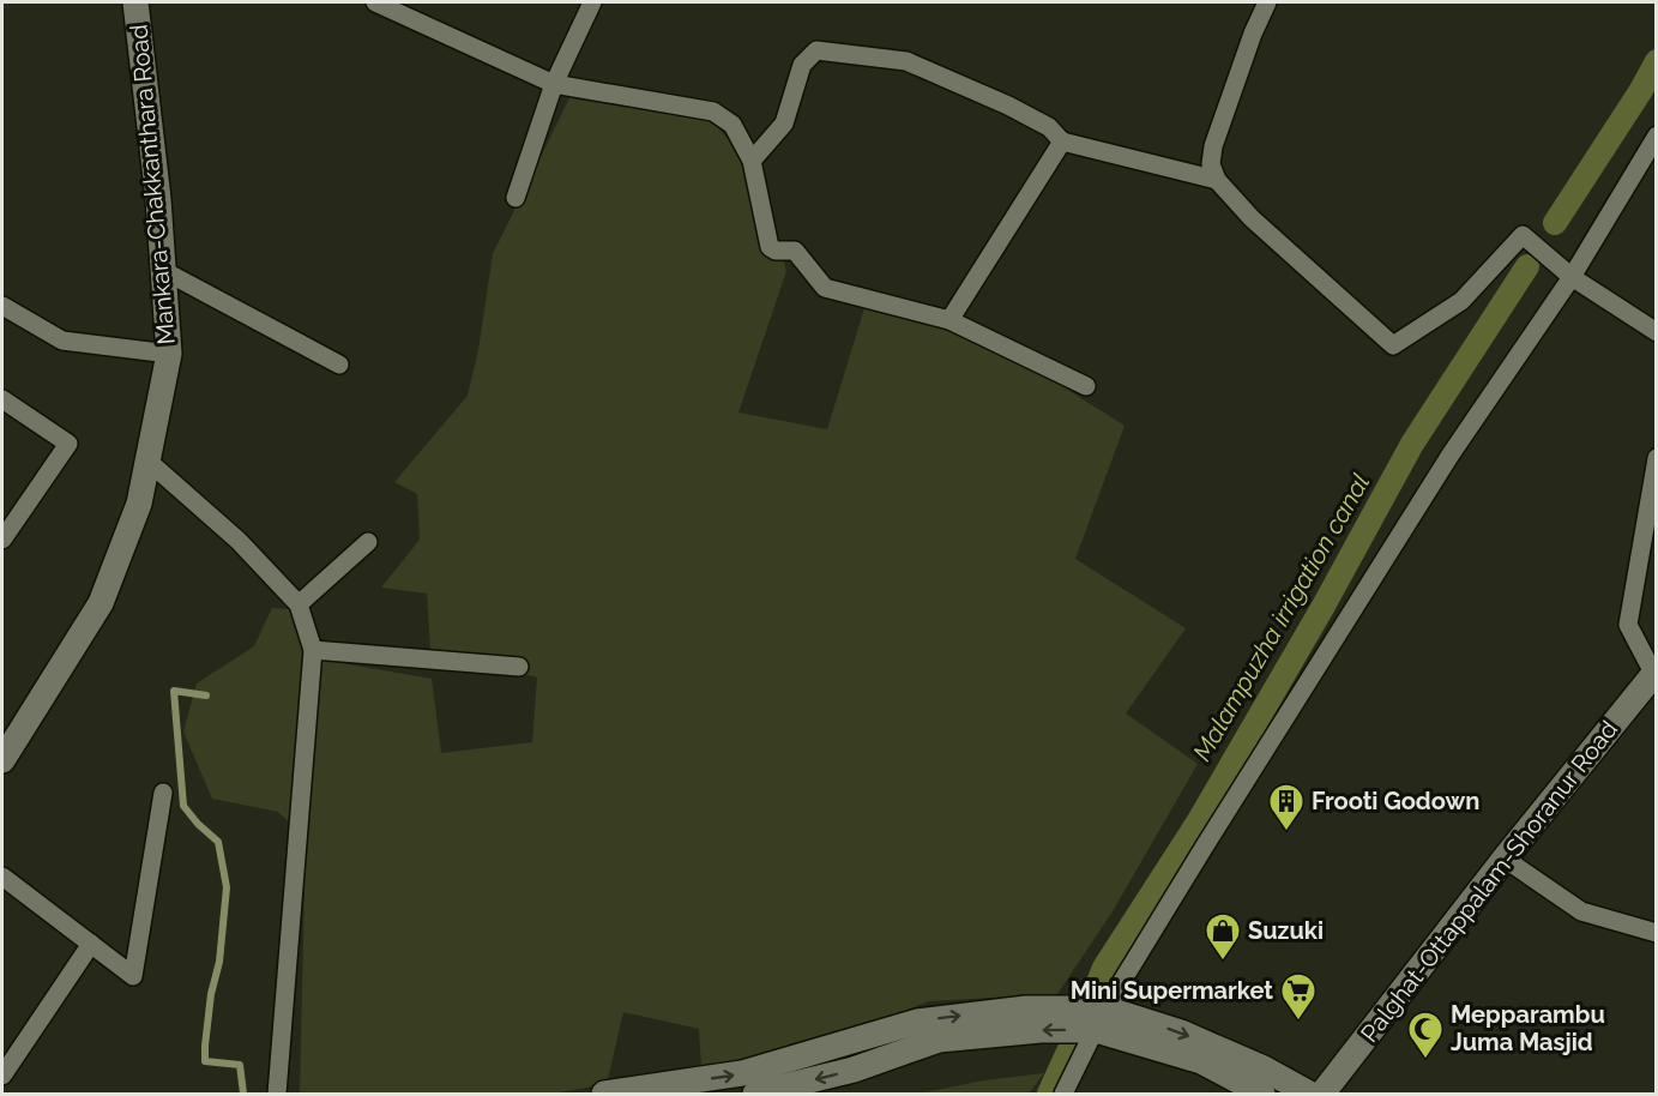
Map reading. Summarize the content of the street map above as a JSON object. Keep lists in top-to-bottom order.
{
  "streets": {
    "main road": ["Mankara-Chakkanthara Road", "Palghat-Ottappalam-Shoranur Road"]
  },
  "water": ["Malampuzha irrigation canal"],
  "places": {
    "building": ["Frooti Godown"],
    "shop": ["Suzuki"],
    "supermarket": ["Mini Supermarket"],
    "mosque": ["Mepparambu Juma Masjid"]
  }
}
